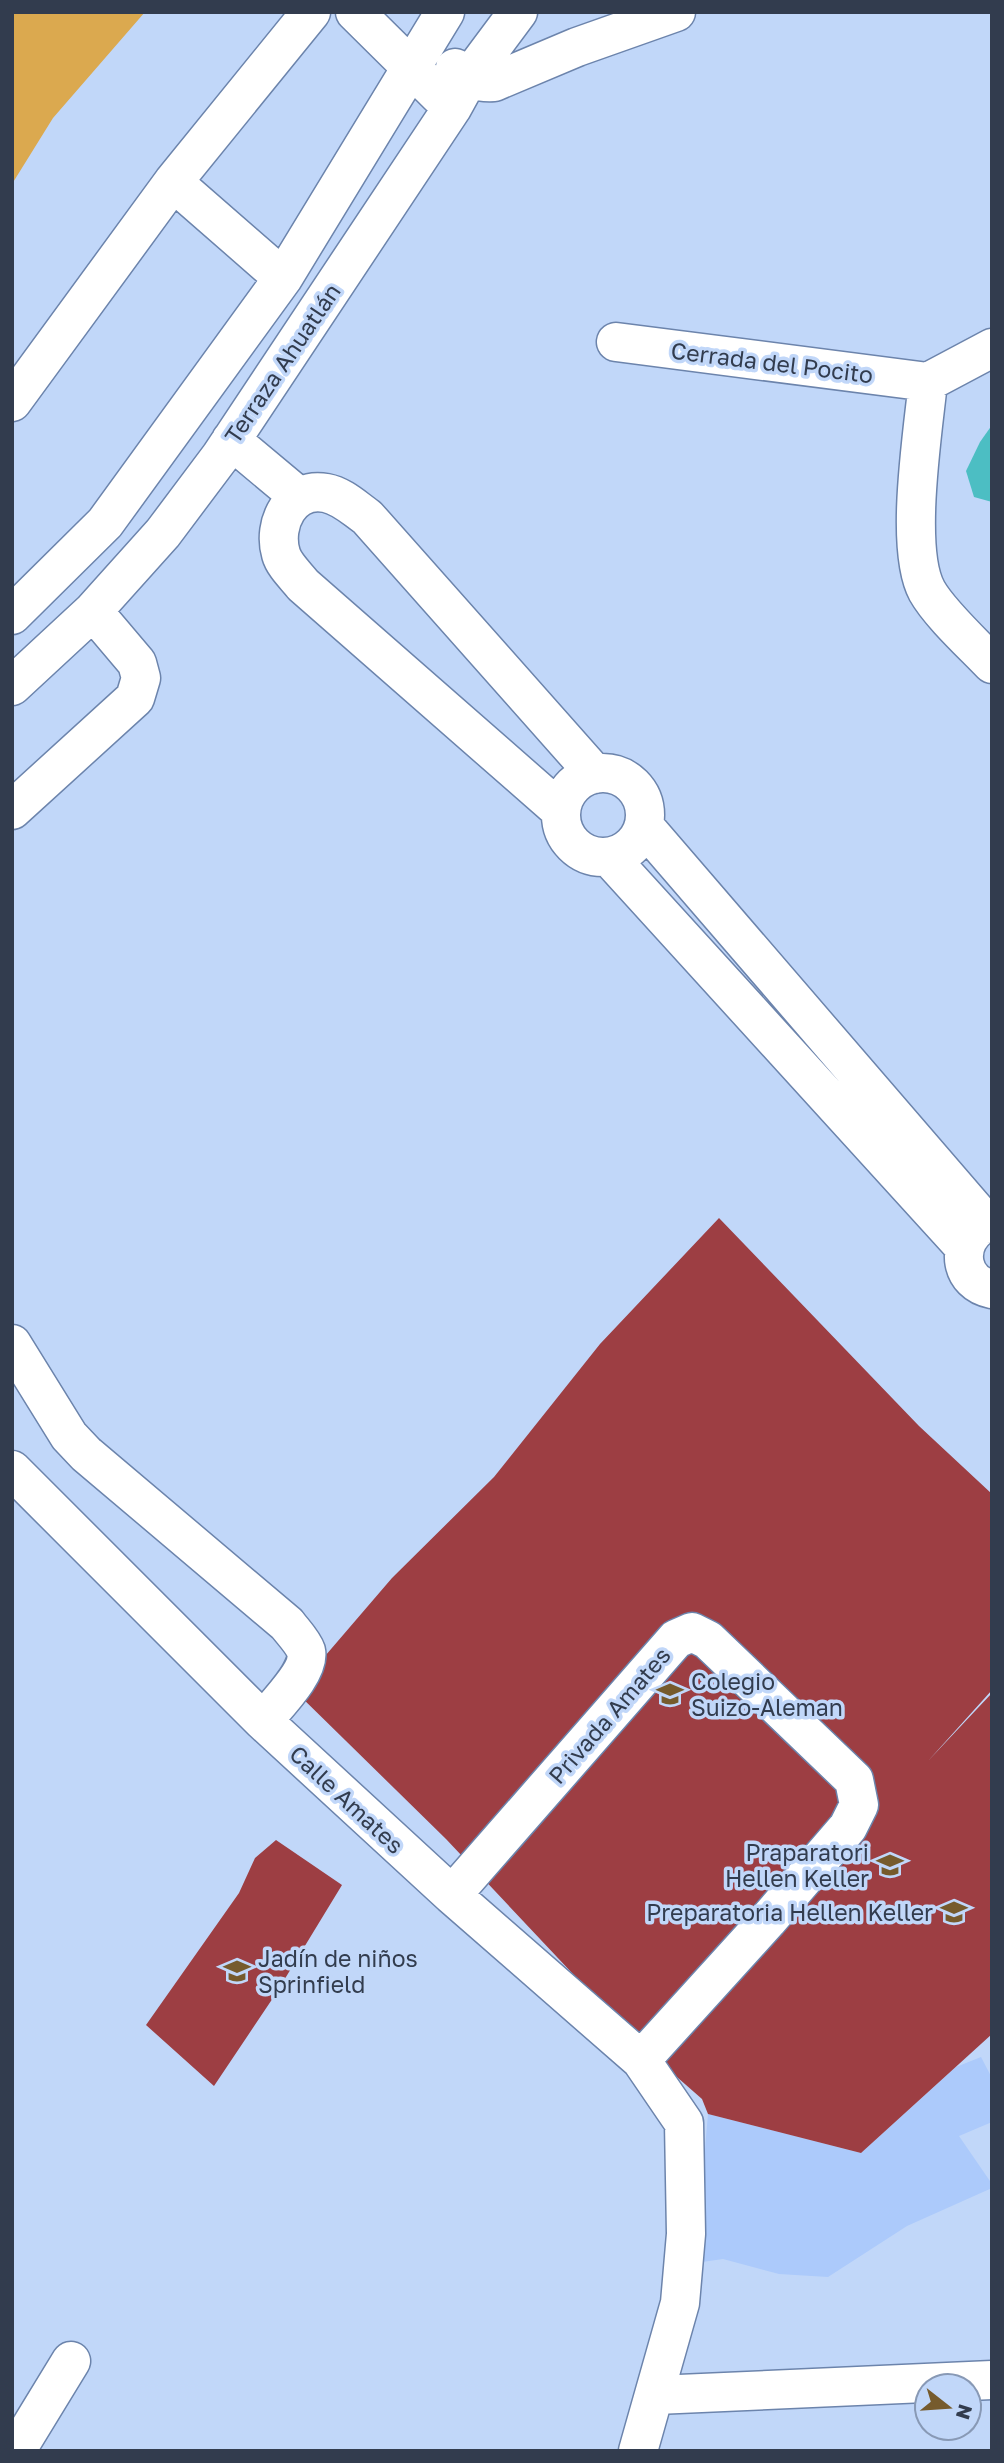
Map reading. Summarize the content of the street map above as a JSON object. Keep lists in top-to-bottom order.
{
  "streets": {
    "street": [
      "Cerrada del Pocito",
      "Terraza Ahuatlán",
      "Privada Amates",
      "Calle Amates"
    ]
  },
  "crossings": [
    ["Privada Amates", "Calle Amates"]
  ],
  "places": {
    "school or university": [
      "Colegio Suizo-Aleman",
      "Praparatori Hellen Keller",
      "Preparatoria Hellen Keller",
      "Jadín de niños Sprinfield"
    ]
  },
  "north": "right"
}
